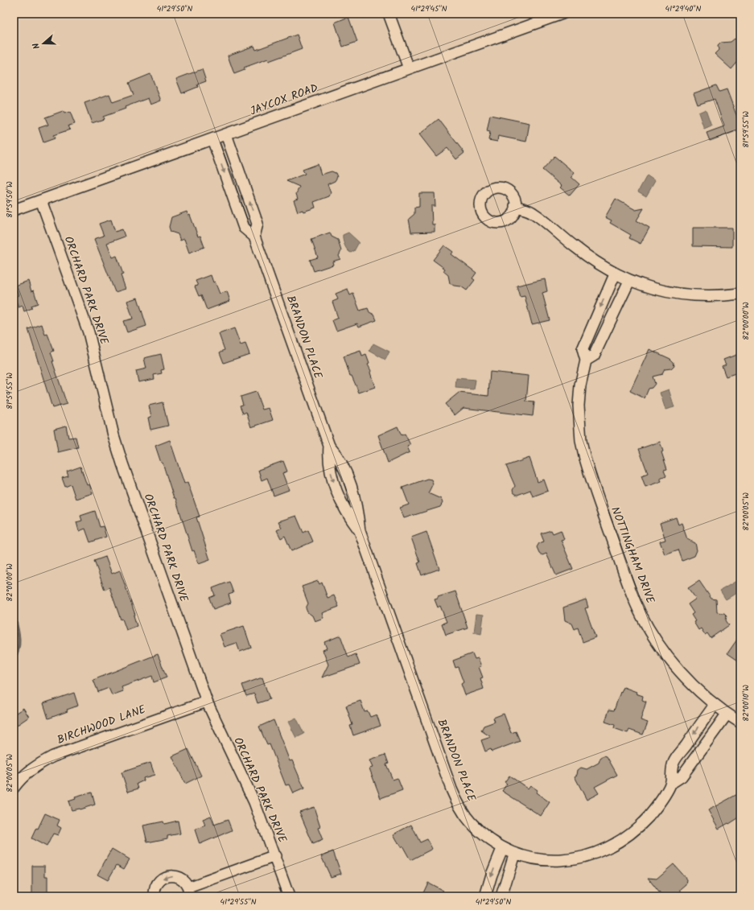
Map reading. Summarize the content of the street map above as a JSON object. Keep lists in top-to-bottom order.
{
  "streets": {
    "street": [
      "JAYCOX ROAD",
      "ORCHARD PARK DRIVE",
      "BRANDON PLACE",
      "NOTTINGHAM DRIVE",
      "BIRCHWOOD LANE"
    ]
  },
  "crossings": [
    ["JAYCOX ROAD", "ORCHARD PARK DRIVE"],
    ["JAYCOX ROAD", "BRANDON PLACE"],
    ["ORCHARD PARK DRIVE", "BIRCHWOOD LANE"],
    ["BRANDON PLACE", "NOTTINGHAM DRIVE"]
  ],
  "north": "left",
  "coordinates": [
    "41°29'50\"N",
    "41°29'45\"N",
    "41°29'40\"N",
    "81°59'55\"W",
    "81°59'50\"W",
    "82°00'00\"W",
    "82°00'05\"W",
    "82°00'10\"W",
    "41°29'55\"N"
  ]
}
